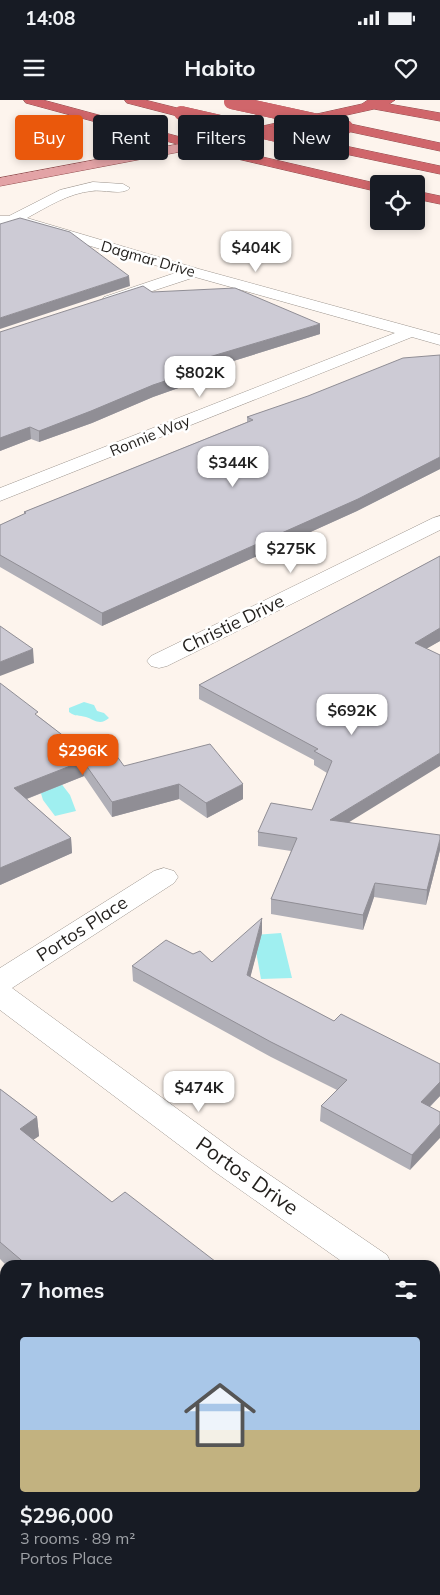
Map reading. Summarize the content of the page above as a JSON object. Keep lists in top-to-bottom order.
{
  "streets": {
    "street": [
      "Dagmar Drive",
      "Ronnie Way",
      "Christie Drive",
      "Portos Place",
      "Portos Drive"
    ]
  },
  "crossings": [
    ["Dagmar Drive", "Ronnie Way"]
  ],
  "page": {
    "status": "14:08",
    "header": "Habito",
    "chip": [
      "Buy",
      "Rent",
      "Filters",
      "New"
    ],
    "price": [
      "$404K",
      "$802K",
      "$344K",
      "$275K",
      "$692K",
      "$296K",
      "$474K"
    ],
    "heading": "7 homes",
    "list": [
      {
        "name": "$296,000",
        "note": "3 rooms · 89 m² · Portos Place"
      }
    ]
  }
}
